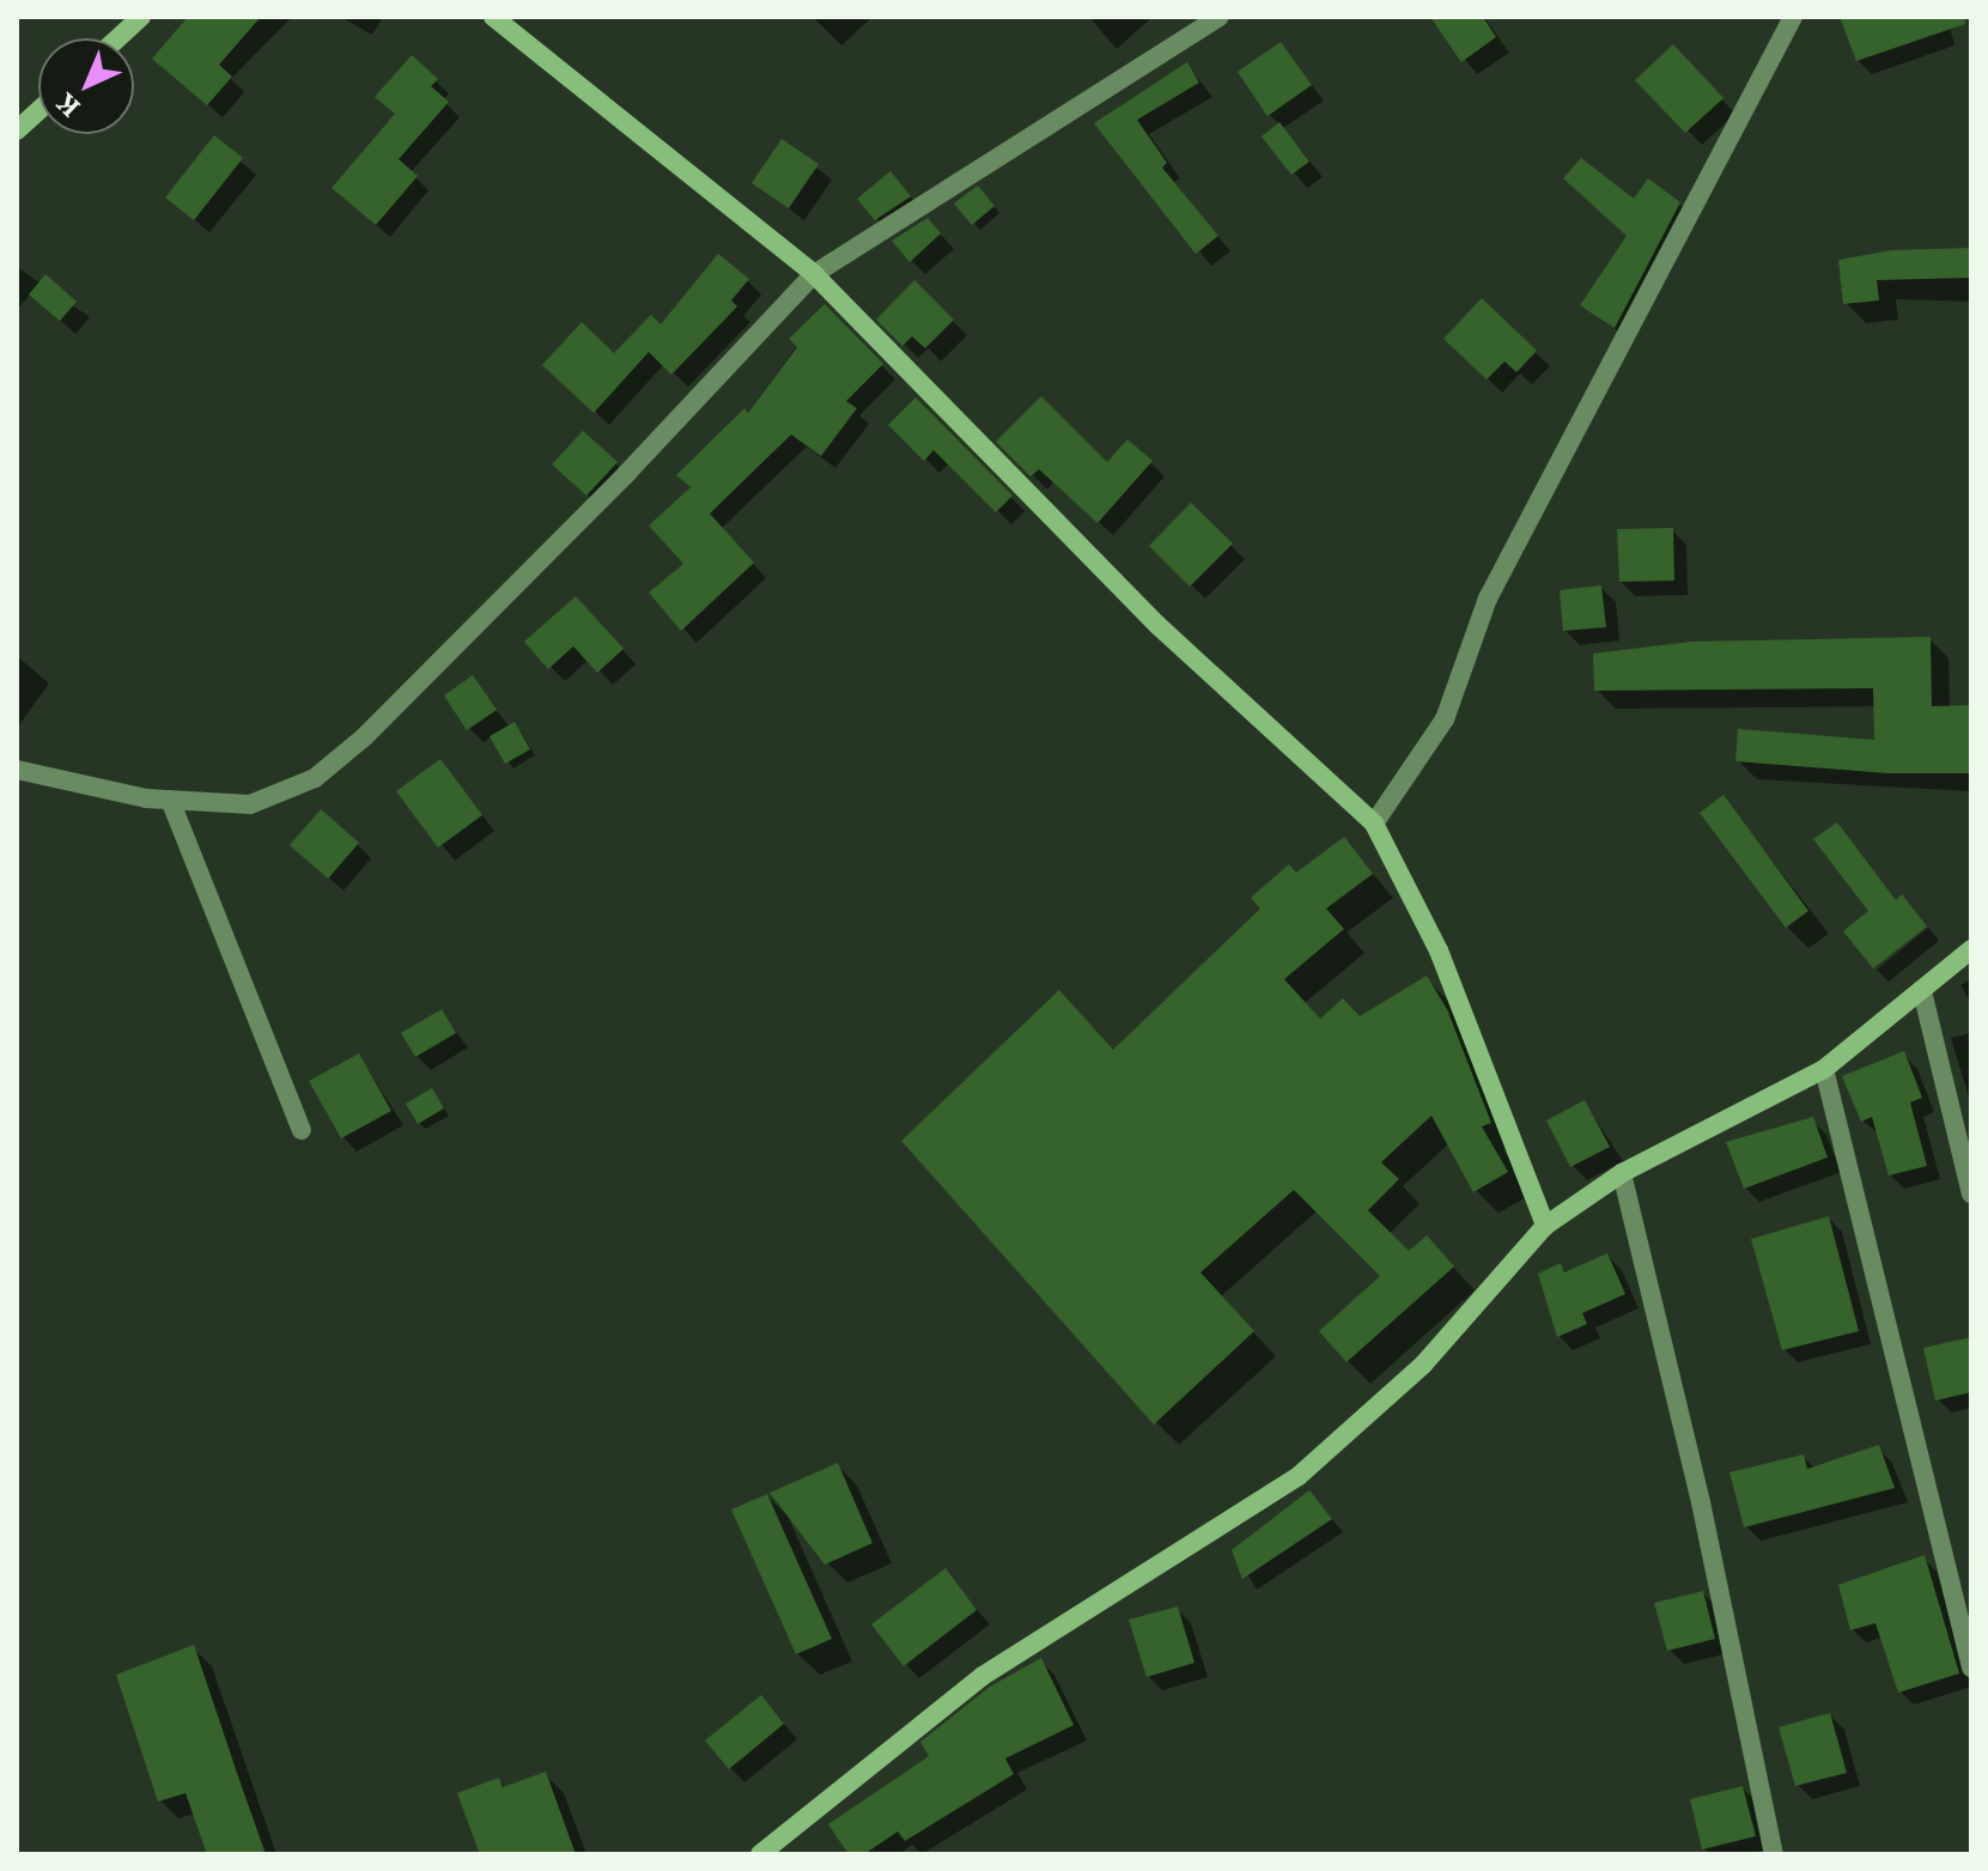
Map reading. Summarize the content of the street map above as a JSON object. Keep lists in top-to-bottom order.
{
  "north": "bottom left"
}
